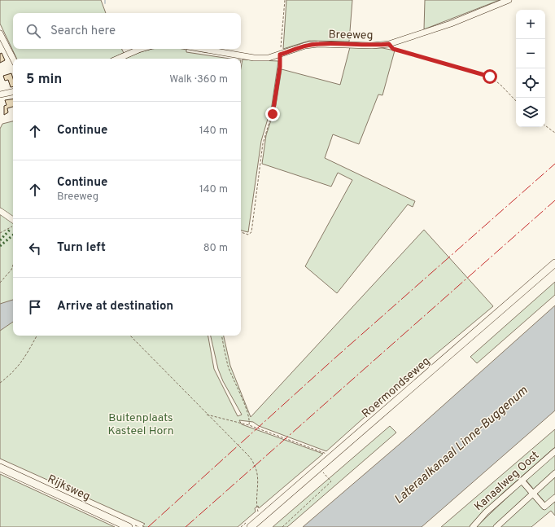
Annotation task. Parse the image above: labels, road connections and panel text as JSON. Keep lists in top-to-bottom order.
{
  "streets": {
    "main road": ["Roermondseweg", "Rijksweg"],
    "street": ["Breeweg", "Kanaalweg Oost"]
  },
  "water": ["Lateraalkanaal Linne-Buggenum"],
  "parks": ["Buitenplaats Kasteel Horn"],
  "page": {
    "map_buttons": ["+", "−"],
    "search": "Search here",
    "heading": ["5 min", "Walk · 360 m"],
    "list": [
      ["Continue", "140 m"],
      ["Continue", "Breeweg", "140 m"],
      ["Turn left", "80 m"],
      "Arrive at destination"
    ]
  }
}
